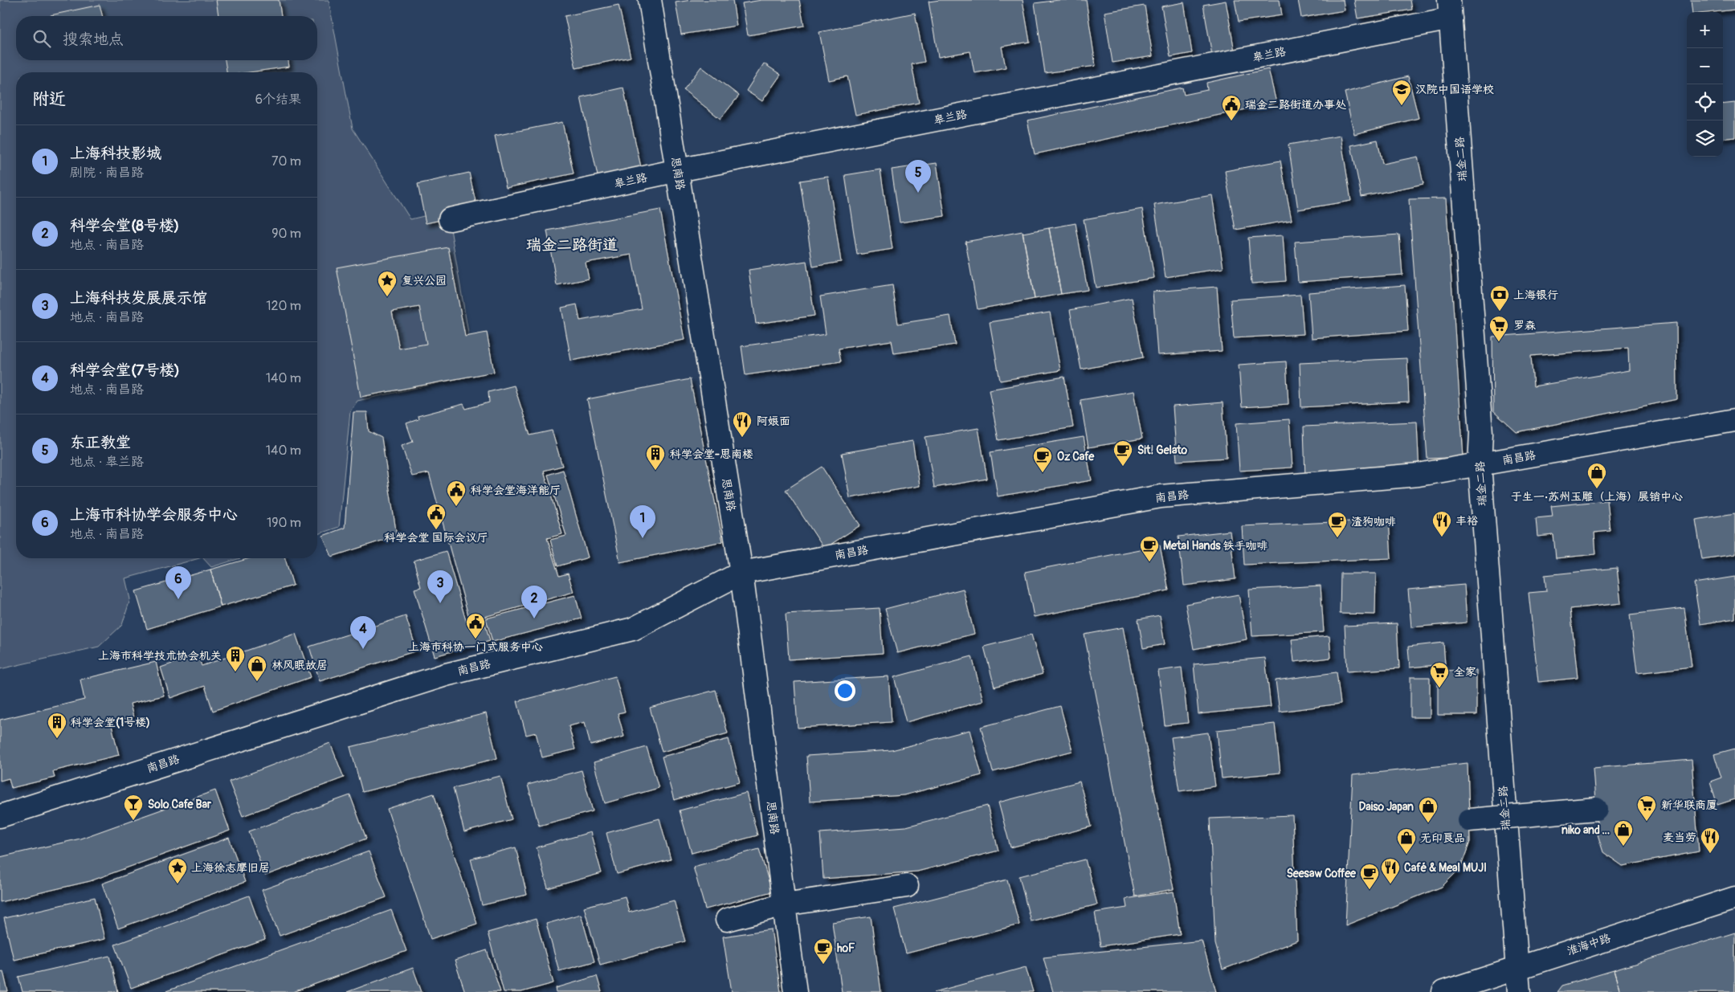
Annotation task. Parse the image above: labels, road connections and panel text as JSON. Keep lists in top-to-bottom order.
{
  "streets": {
    "street": [
      "皋兰路",
      "瑞金二路",
      "思南路",
      "南昌路",
      "淮海中路"
    ]
  },
  "crossings": [
    ["皋兰路", "瑞金二路"],
    ["皋兰路", "思南路"],
    ["瑞金二路", "南昌路"],
    ["瑞金二路", "淮海中路"],
    ["思南路", "南昌路"]
  ],
  "districts": ["瑞金二路街道"],
  "places": {
    "school or university": ["汉院中国语学校"],
    "public building": [
      "瑞金二路街道办事处",
      "科学会堂海洋能厅",
      "科学会堂 国际会议厅",
      "上海市科协一门式服务中心"
    ],
    "place": ["复兴公园", "上海徐志摩旧居"],
    "bank": ["上海银行"],
    "supermarket": ["罗森", "全家", "新华联商厦"],
    "restaurant": [
      "阿娘面",
      "丰裕",
      "麦当劳",
      "Café & Meal MUJI"
    ],
    "cafe": [
      "Sit! Gelato",
      "Oz Cafe",
      "渣狗咖啡",
      "Metal Hands 铁手咖啡",
      "Seesaw Coffee",
      "hoF"
    ],
    "building": ["科学会堂-思南楼", "上海市科学技术协会机关", "科学会堂(1号楼)"],
    "shop": [
      "于生一·苏州玉雕（上海）展销中心",
      "林风眠故居",
      "Daiso Japan",
      "niko and ...",
      "无印良品"
    ],
    "bar": ["Solo Cafe Bar"]
  },
  "page": {
    "map_buttons": ["+", "−"],
    "search": "搜索地点",
    "heading": ["附近", "6个结果"],
    "list": [
      {
        "mark": "1",
        "name": "上海科技影城",
        "note": "剧院 · 南昌路",
        "value": "70 m"
      },
      {
        "mark": "2",
        "name": "科学会堂(8号楼)",
        "note": "地点 · 南昌路",
        "value": "90 m"
      },
      {
        "mark": "3",
        "name": "上海科技发展展示馆",
        "note": "地点 · 南昌路",
        "value": "120 m"
      },
      {
        "mark": "4",
        "name": "科学会堂(7号楼)",
        "note": "地点 · 南昌路",
        "value": "140 m"
      },
      {
        "mark": "5",
        "name": "东正教堂",
        "note": "地点 · 皋兰路",
        "value": "140 m"
      },
      {
        "mark": "6",
        "name": "上海市科协学会服务中心",
        "note": "地点 · 南昌路",
        "value": "190 m"
      }
    ],
    "pins": [
      "5",
      "1",
      "6",
      "3",
      "2",
      "4"
    ]
  }
}
